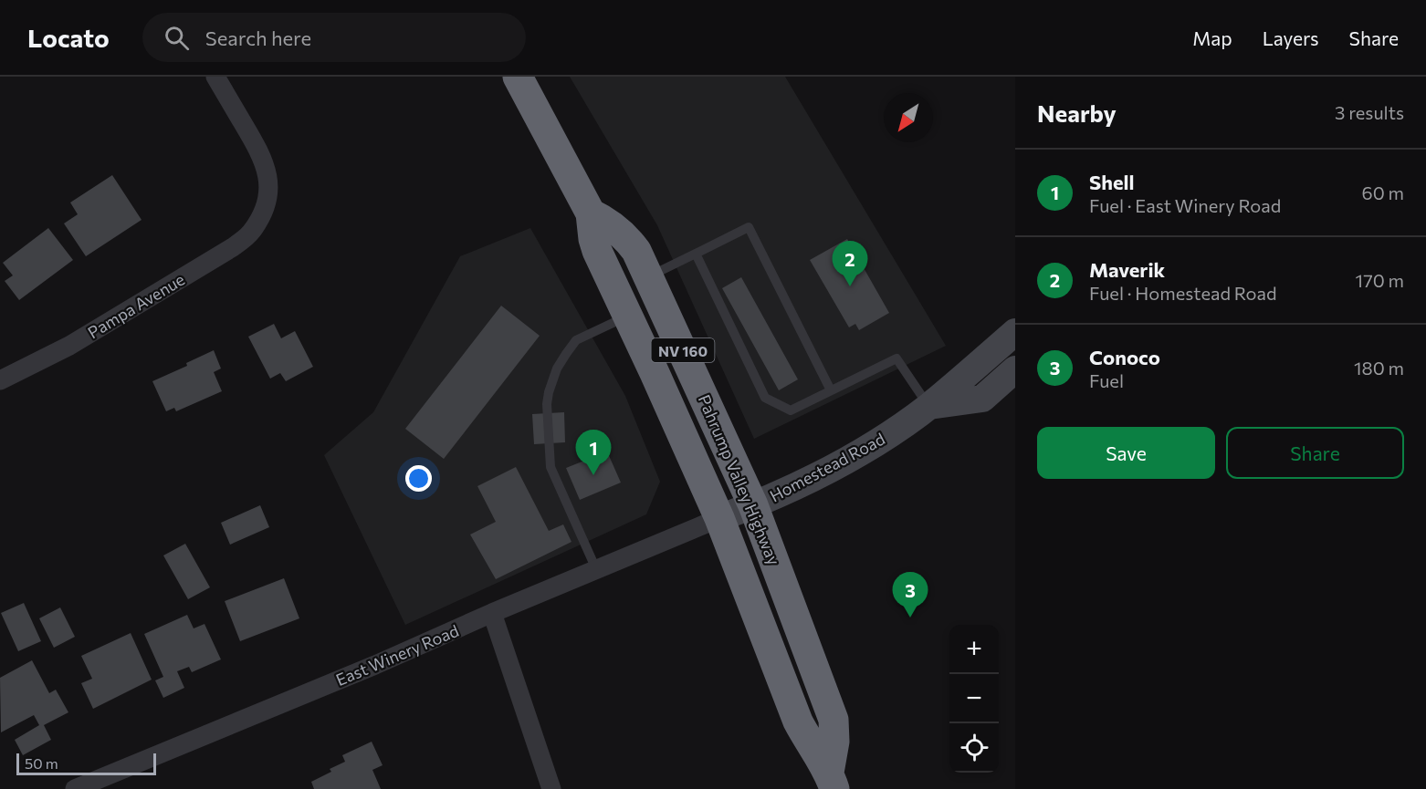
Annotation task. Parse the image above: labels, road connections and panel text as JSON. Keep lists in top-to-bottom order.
{
  "streets": {
    "highway": ["NV 160", "Pahrump Valley Highway"],
    "main road": ["Homestead Road"],
    "street": ["Pampa Avenue", "East Winery Road"]
  },
  "crossings": [
    ["Homestead Road", "Pahrump Valley Highway"],
    ["Homestead Road", "East Winery Road"],
    ["Pahrump Valley Highway", "East Winery Road"]
  ],
  "scale_bar": "50 m",
  "north": "bottom left",
  "page": {
    "header": "Locato",
    "search": "Search here",
    "nav": ["Map", "Layers", "Share"],
    "heading": ["Nearby", "3 results"],
    "list": [
      {
        "mark": "1",
        "name": "Shell",
        "note": "Fuel · East Winery Road",
        "value": "60 m"
      },
      {
        "mark": "2",
        "name": "Maverik",
        "note": "Fuel · Homestead Road",
        "value": "170 m"
      },
      {
        "mark": "3",
        "name": "Conoco",
        "note": "Fuel",
        "value": "180 m"
      }
    ],
    "pins": ["2", "1", "3"],
    "buttons": ["Save", "Share"],
    "map_buttons": ["+", "−"],
    "scale": "50 m"
  }
}
